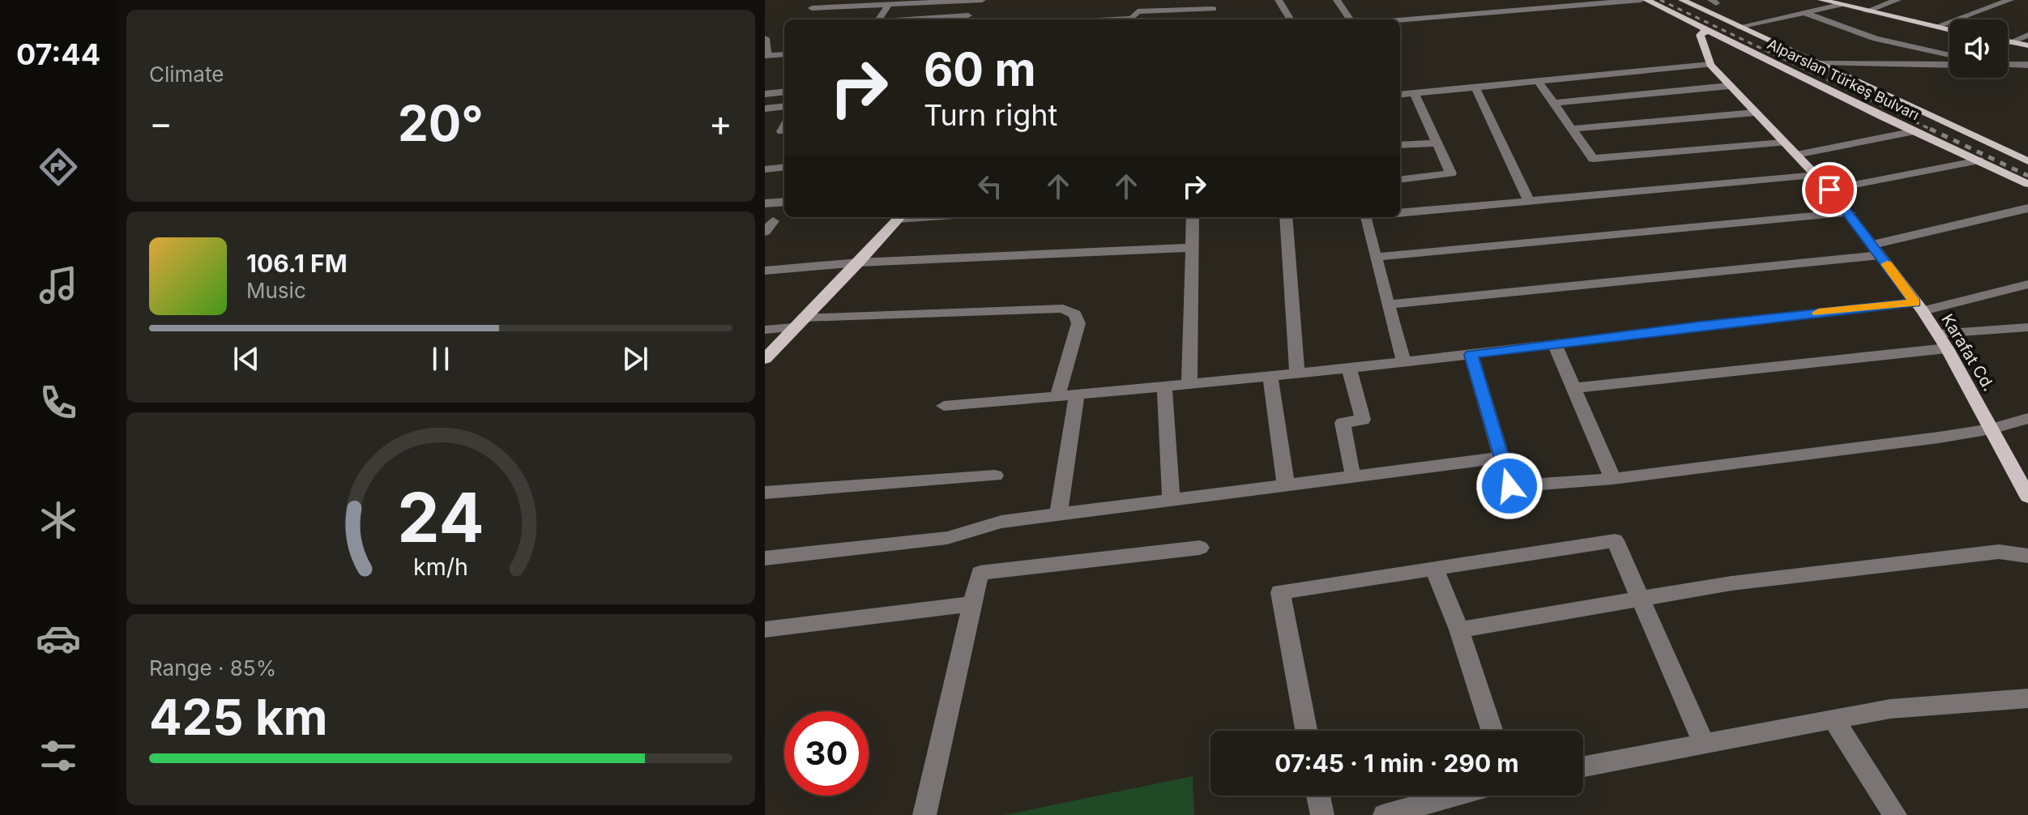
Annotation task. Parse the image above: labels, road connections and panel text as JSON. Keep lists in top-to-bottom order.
{
  "streets": {
    "main road": ["Alparslan Türkeş Bulvarı", "Karafat Cd."]
  },
  "crossings": [
    ["Alparslan Türkeş Bulvarı", "Karafat Cd."]
  ],
  "page": {
    "tabs": "07:44",
    "tile": [
      "Climate",
      ["Range · 85%", "425 km"]
    ],
    "turn": ["60 m", "Turn right"],
    "heat": ["−", "20°", "+"],
    "song": ["106.1 FM", "Music"],
    "limit": "30",
    "trip": "07:45 · 1 min · 290 m",
    "gauge": ["24", "km/h"]
  }
}
